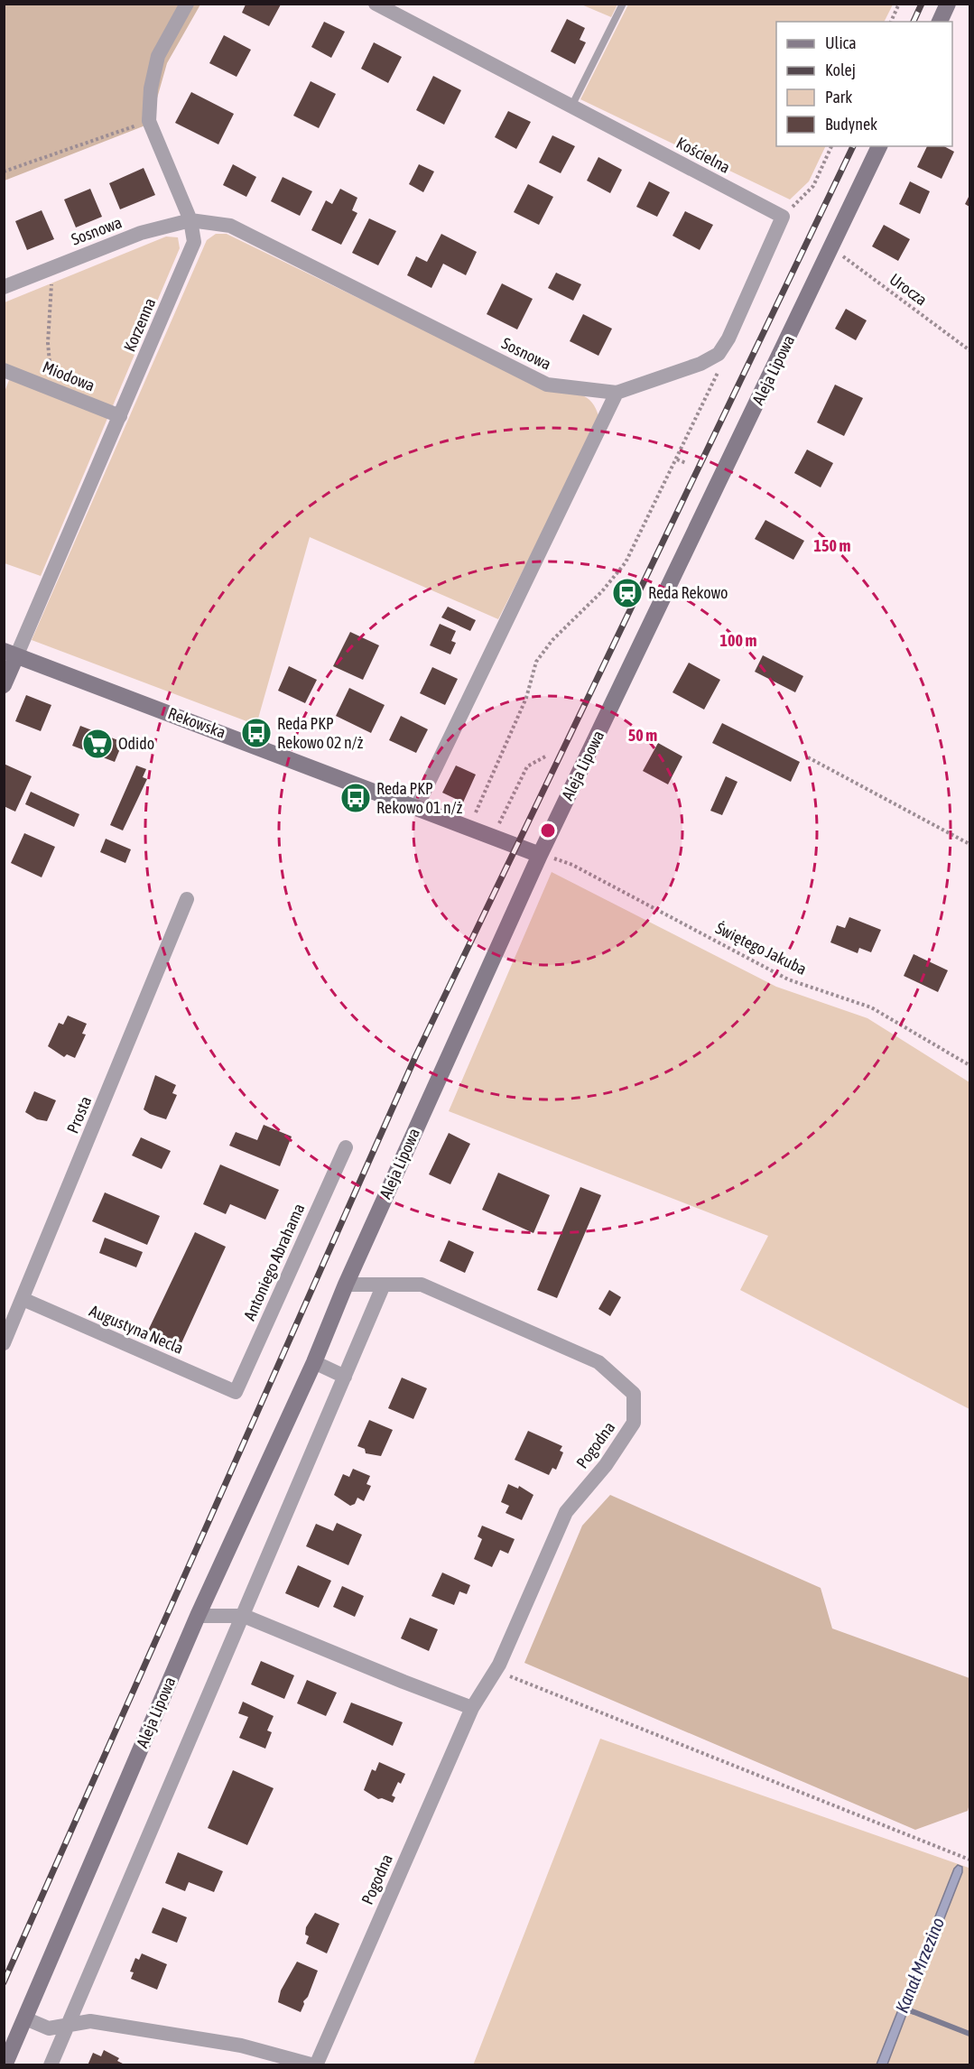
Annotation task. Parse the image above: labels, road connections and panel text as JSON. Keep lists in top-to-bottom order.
{
  "streets": {
    "street": [
      "Kościelna",
      "Sosnowa",
      "Korzenna",
      "Aleja Lipowa",
      "Miodowa",
      "Rekowska",
      "Prosta",
      "Antoniego Abrahama",
      "Augustyna Necla",
      "Pogodna"
    ],
    "path": ["Urocza", "Świętego Jakuba"]
  },
  "crossings": [
    ["Sosnowa", "Korzenna"],
    ["Urocza", "Aleja Lipowa"],
    ["Korzenna", "Miodowa"],
    ["Korzenna", "Rekowska"],
    ["Aleja Lipowa", "Rekowska"],
    ["Aleja Lipowa", "Świętego Jakuba"],
    ["Aleja Lipowa", "Pogodna"],
    ["Rekowska", "Świętego Jakuba"],
    ["Prosta", "Augustyna Necla"],
    ["Antoniego Abrahama", "Augustyna Necla"]
  ],
  "water": ["Kanał Mrzezino"],
  "places": {
    "station": ["Reda Rekowo"],
    "bus stop": ["Reda PKP Rekowo 02 n/ż", "Reda PKP Rekowo 01 n/ż"],
    "supermarket": ["Odido"]
  },
  "legend": [
    "Ulica",
    "Kolej",
    "Park",
    "Budynek"
  ],
  "rings": ["150 m", "100 m", "50 m"]
}
